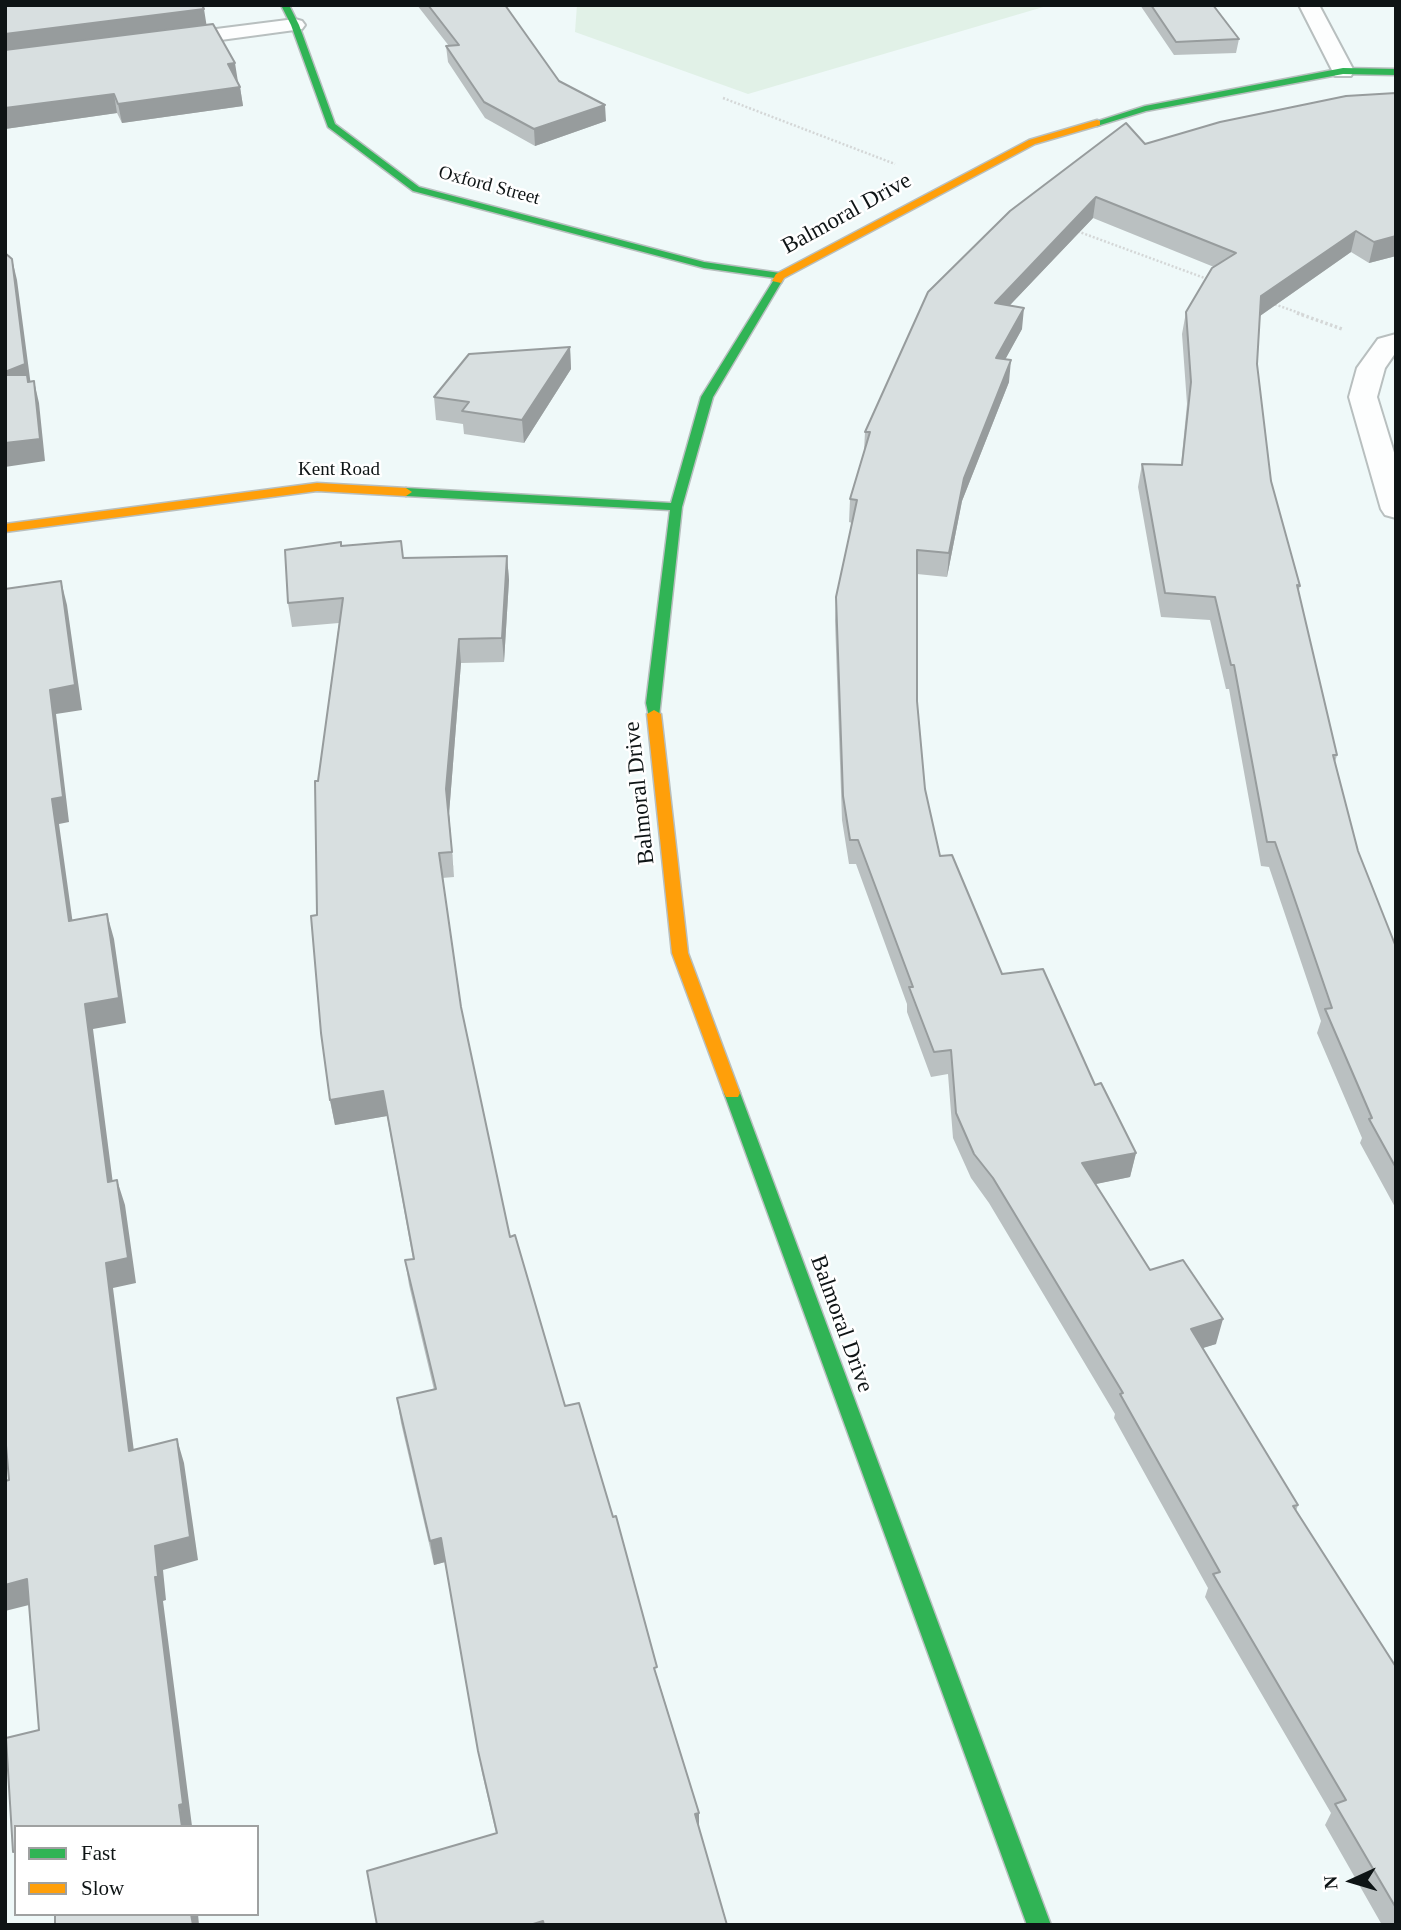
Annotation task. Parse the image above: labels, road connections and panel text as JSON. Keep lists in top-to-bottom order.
{
  "streets": {
    "street": ["Oxford Street", "Balmoral Drive", "Kent Road"]
  },
  "crossings": [
    ["Oxford Street", "Balmoral Drive"],
    ["Balmoral Drive", "Kent Road"]
  ],
  "legend": ["Fast", "Slow"],
  "north": "left"
}
